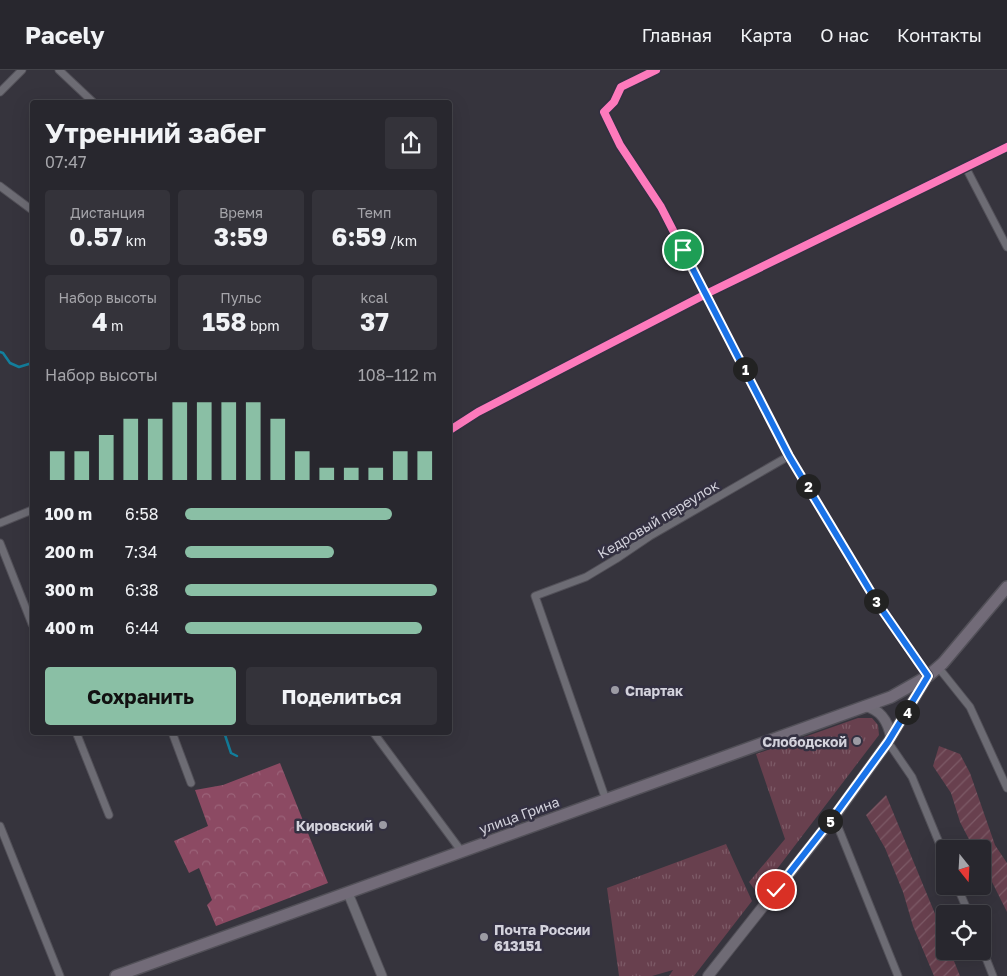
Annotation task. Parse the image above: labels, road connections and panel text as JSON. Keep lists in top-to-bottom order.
{
  "streets": {
    "highway": ["улица Грина"],
    "street": ["Кедровый переулок"]
  },
  "crossings": [
    ["Кедровый переулок", "улица Грина"]
  ],
  "places": [
    "Спартак",
    "Слободской",
    "Кировский",
    "Почта России 613151"
  ],
  "north": "bottom",
  "page": {
    "header": "Pacely",
    "nav": [
      "Главная",
      "Карта",
      "О нас",
      "Контакты"
    ],
    "heading": ["Утренний забег", "07:47"],
    "stats": [
      ["Дистанция", "0.57 km"],
      ["Время", "3:59"],
      ["Темп", "6:59 /km"],
      ["Набор высоты", "4 m"],
      ["Пульс", "158 bpm"],
      ["kcal", "37"]
    ],
    "chart": ["Набор высоты", "108–112 m"],
    "pins": [
      "1",
      "2",
      "3",
      "4",
      "5"
    ],
    "list": [
      {
        "name": "100 m",
        "note": "6:58"
      },
      {
        "name": "200 m",
        "note": "7:34"
      },
      {
        "name": "300 m",
        "note": "6:38"
      },
      {
        "name": "400 m",
        "note": "6:44"
      }
    ],
    "buttons": ["Сохранить", "Поделиться"]
  }
}
